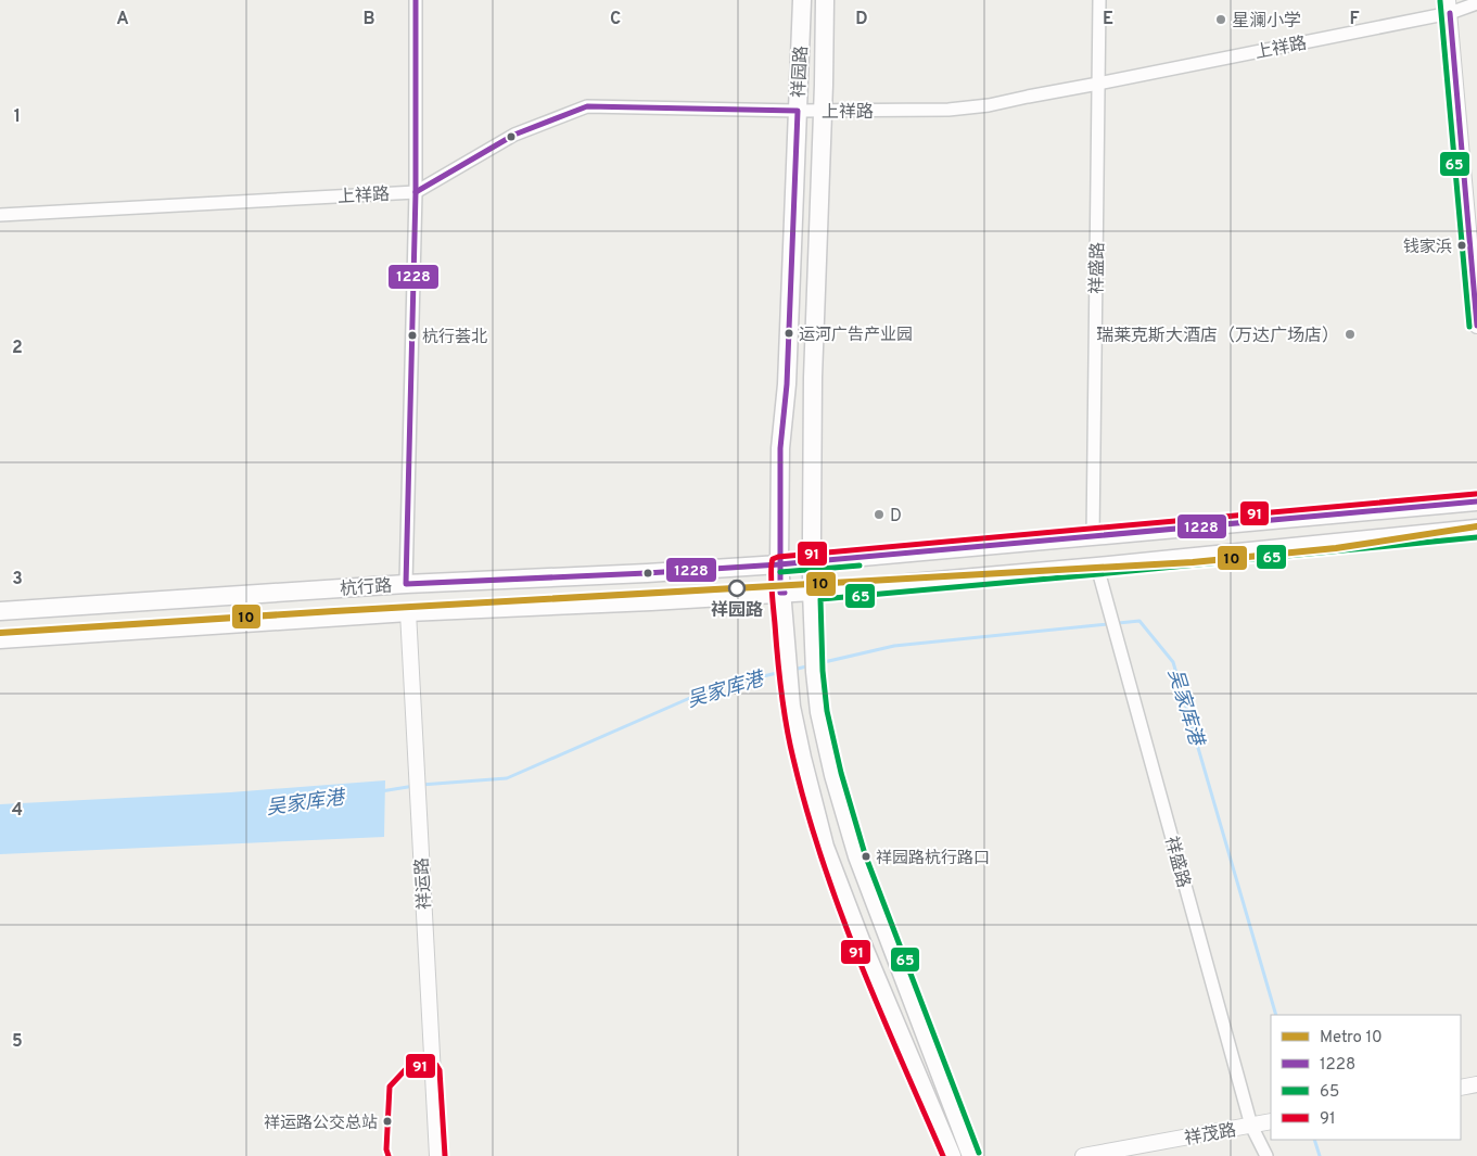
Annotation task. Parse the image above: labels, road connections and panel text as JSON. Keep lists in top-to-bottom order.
{
  "streets": {
    "main road": ["祥园路", "杭行路"],
    "street": [
      "上祥路",
      "祥盛路",
      "祥运路",
      "祥茂路"
    ]
  },
  "crossings": [
    ["上祥路", "祥园路"],
    ["上祥路", "祥盛路"],
    ["祥园路", "杭行路"],
    ["祥盛路", "杭行路"],
    ["祥盛路", "祥茂路"],
    ["杭行路", "祥运路"]
  ],
  "water": ["吴家库港"],
  "places": [
    "星澜小学",
    "钱家浜",
    "运河广告产业园",
    "瑞莱克斯大酒店（万达广场店）",
    "杭行荟北",
    "D",
    "祥园路",
    "祥园路杭行路口",
    "祥运路公交总站"
  ],
  "lines": [
    "transit line 1228",
    "transit line 65",
    "transit line 91",
    "metro line 10"
  ],
  "legend": [
    "Metro 10",
    "1228",
    "65",
    "91"
  ],
  "grid": {
    "columns": [
      "A",
      "B",
      "C",
      "D",
      "E",
      "F"
    ],
    "rows": [
      "1",
      "2",
      "3",
      "4",
      "5"
    ]
  }
}
